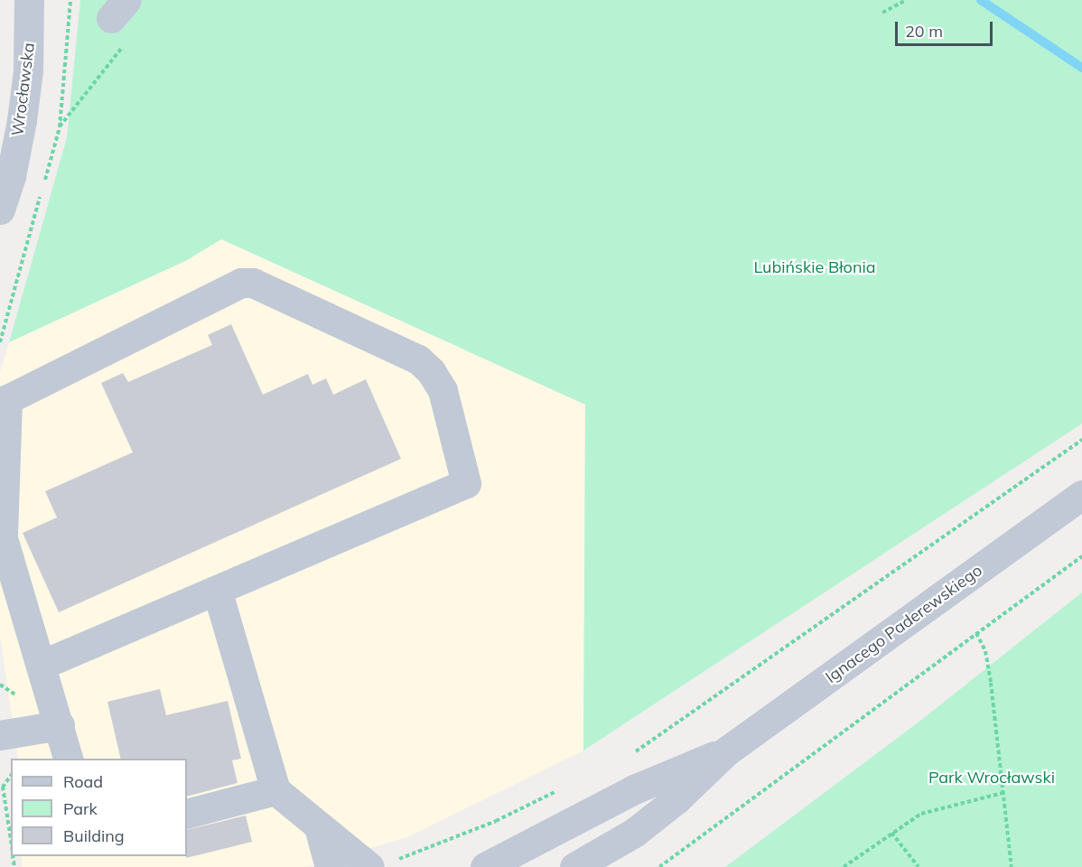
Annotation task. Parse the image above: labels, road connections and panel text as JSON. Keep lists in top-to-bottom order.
{
  "streets": {
    "street": ["Wrocławska", "Ignacego Paderewskiego"]
  },
  "parks": ["Lubińskie Błonia", "Park Wrocławski"],
  "legend": ["Road", "Park", "Building"],
  "scale_bar": "20 m"
}
